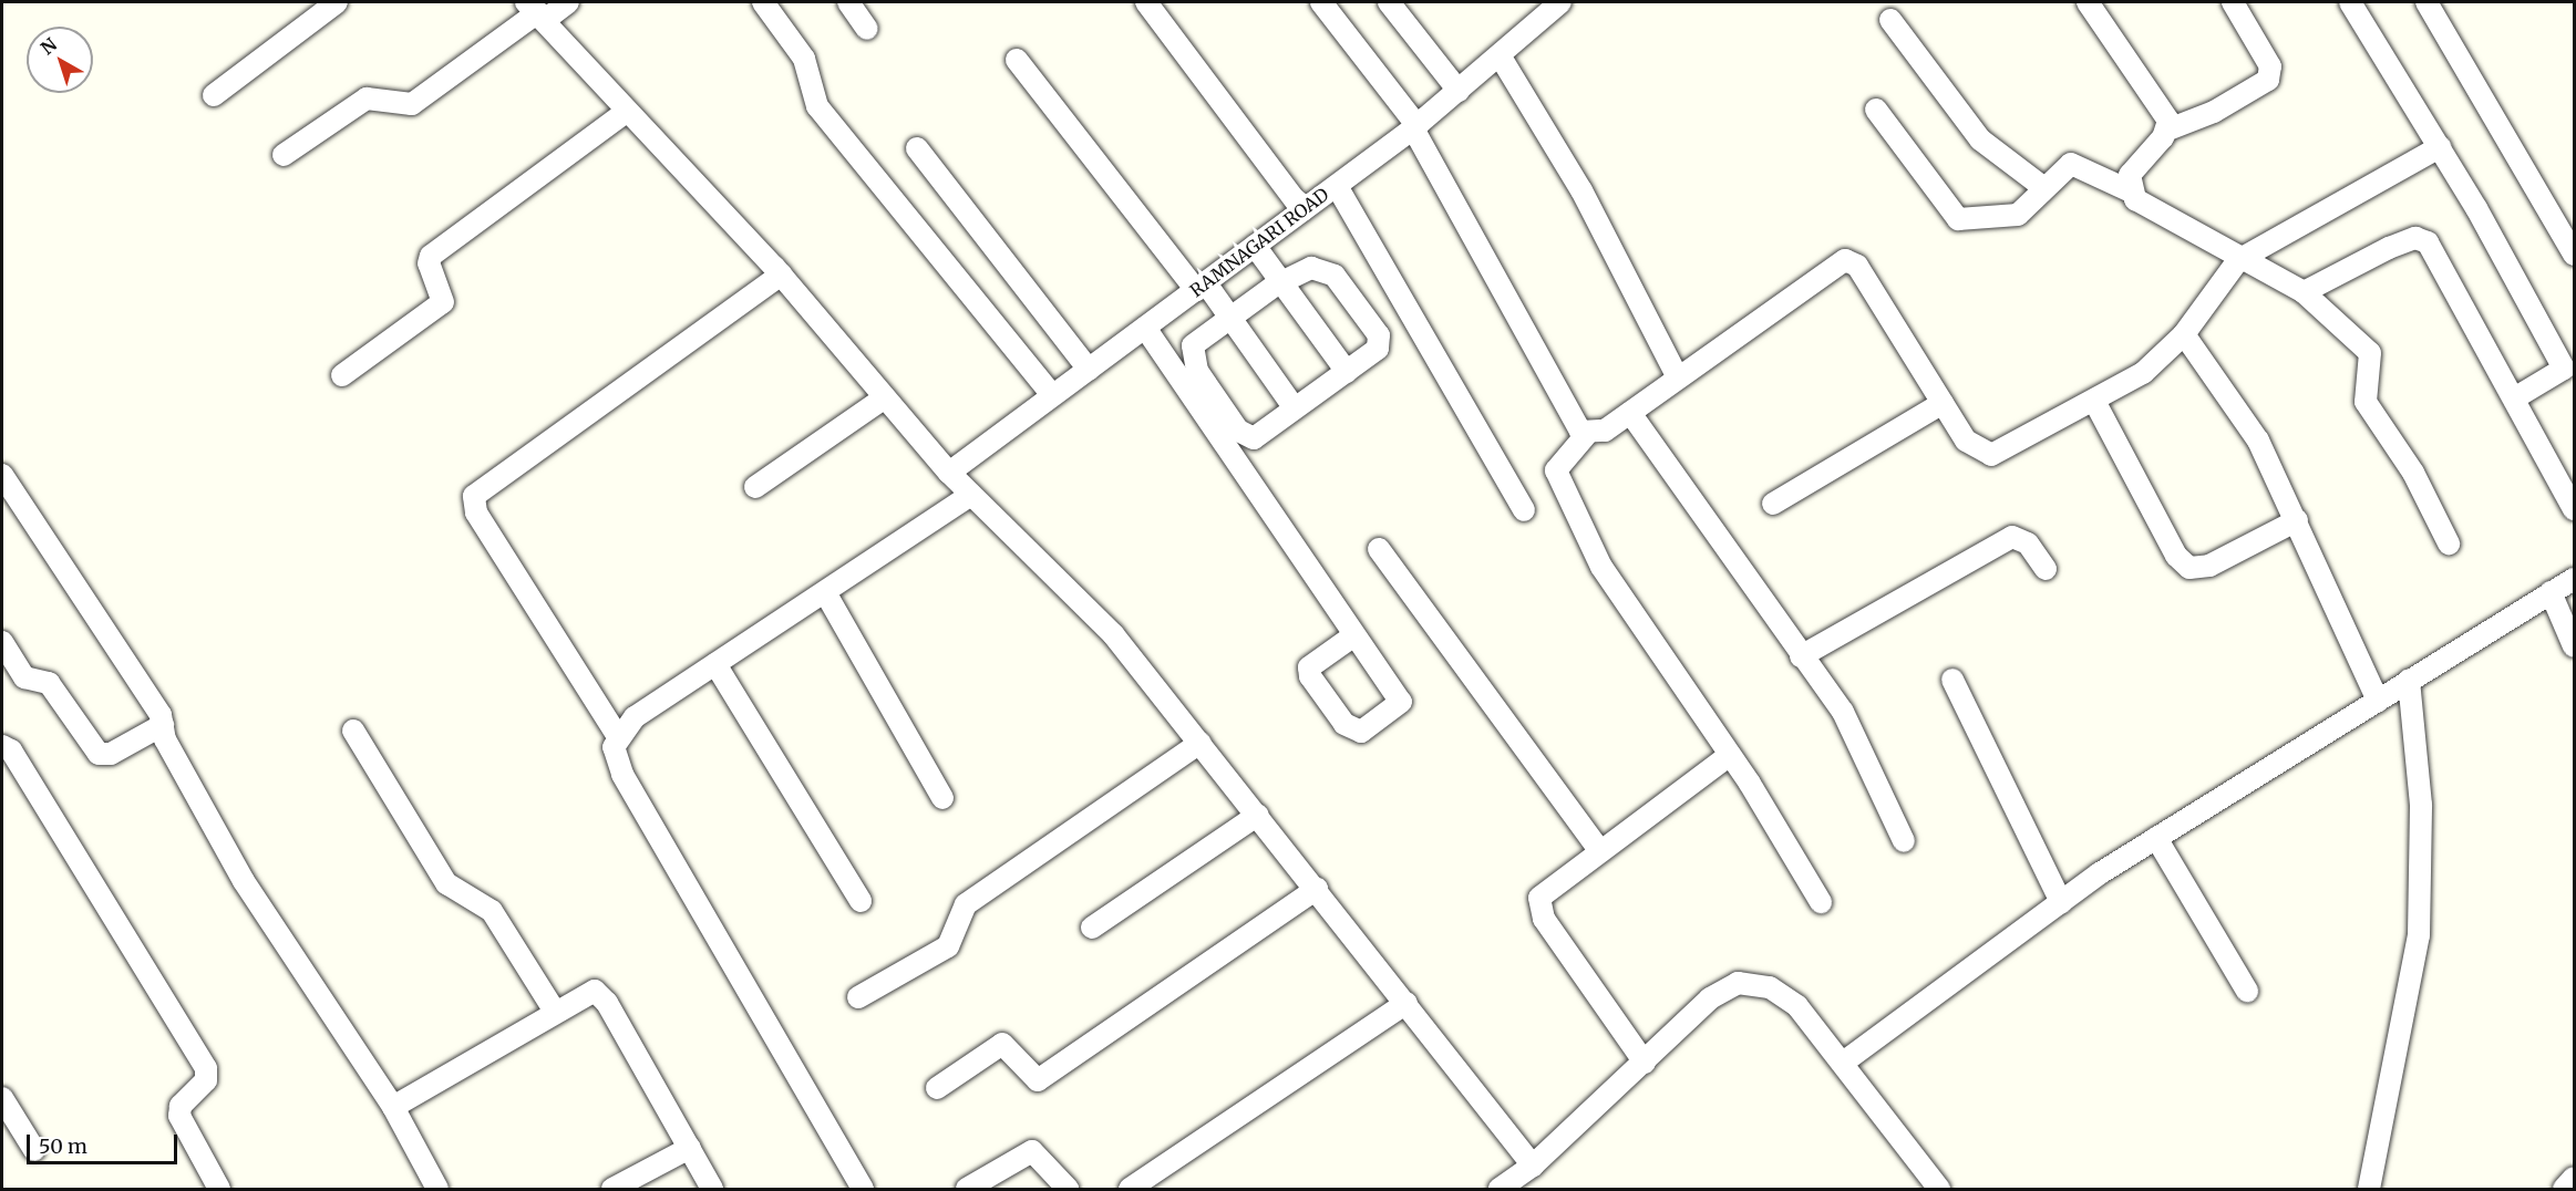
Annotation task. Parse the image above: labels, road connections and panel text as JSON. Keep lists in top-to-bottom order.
{
  "streets": {
    "street": ["RAMNAGARI ROAD"]
  },
  "scale_bar": "50 m",
  "north": "top left"
}
